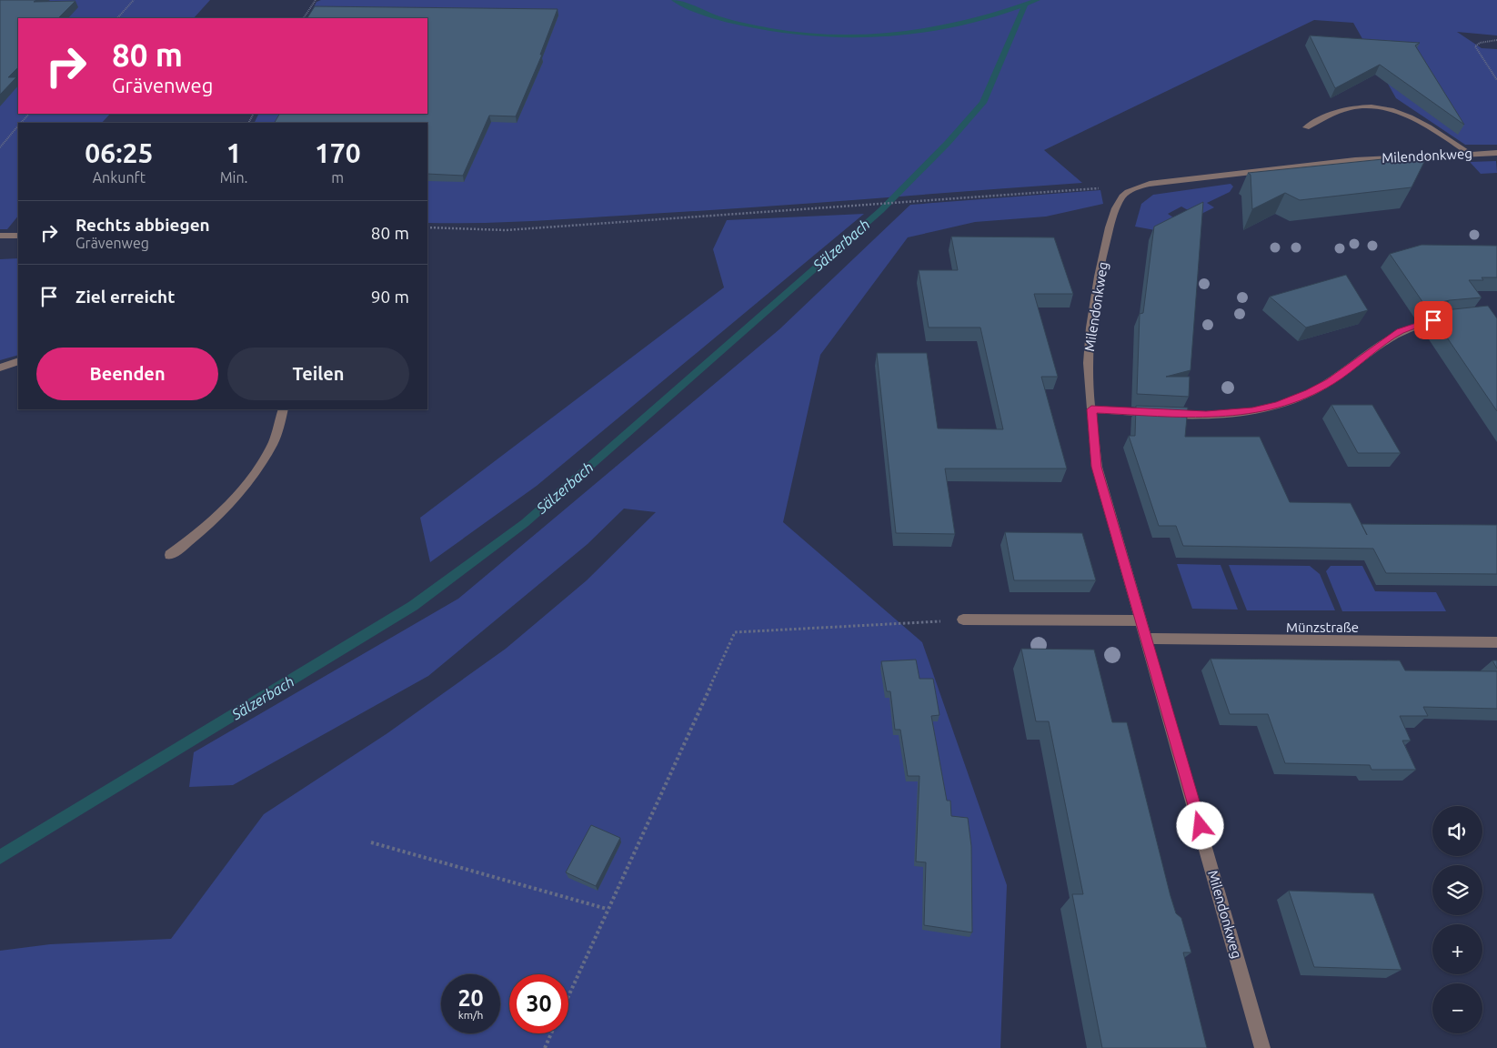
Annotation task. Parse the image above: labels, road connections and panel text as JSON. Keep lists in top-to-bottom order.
{
  "streets": {
    "street": ["Milendonkweg", "Münzstraße"]
  },
  "crossings": [
    ["Milendonkweg", "Münzstraße"]
  ],
  "water": ["Sälzerbach"],
  "page": {
    "turn": ["80 m", "Grävenweg"],
    "eta": [
      "06:25",
      "Ankunft",
      "1",
      "Min.",
      "170",
      "m"
    ],
    "list": [
      {
        "name": "Rechts abbiegen",
        "note": "Grävenweg",
        "value": "80 m"
      },
      {
        "name": "Ziel erreicht",
        "value": "90 m"
      }
    ],
    "buttons": ["Beenden", "Teilen"],
    "map_buttons": ["+", "−"],
    "speed": "20 km/h",
    "limit": "30"
  }
}
